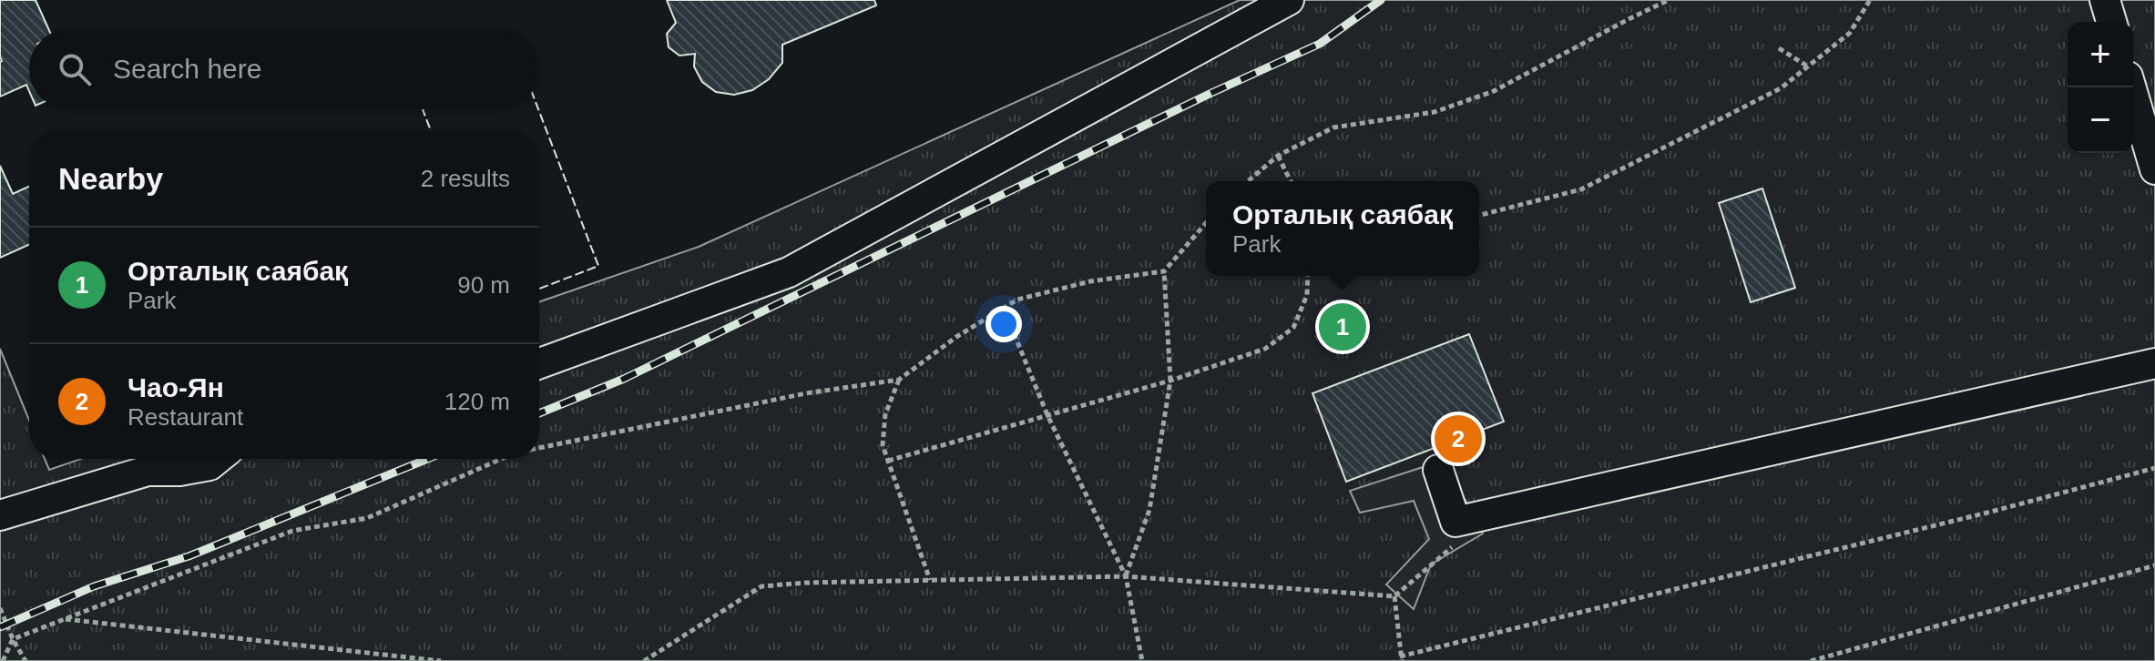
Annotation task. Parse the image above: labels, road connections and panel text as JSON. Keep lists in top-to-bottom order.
{
  "page": {
    "map_buttons": ["+", "−"],
    "search": "Search here",
    "heading": ["Nearby", "2 results"],
    "popup": ["Орталық саябақ", "Park"],
    "list": [
      {
        "mark": "1",
        "name": "Орталық саябақ",
        "note": "Park",
        "value": "90 m"
      },
      {
        "mark": "2",
        "name": "Чао-Ян",
        "note": "Restaurant",
        "value": "120 m"
      }
    ],
    "pins": ["1", "2"]
  }
}
